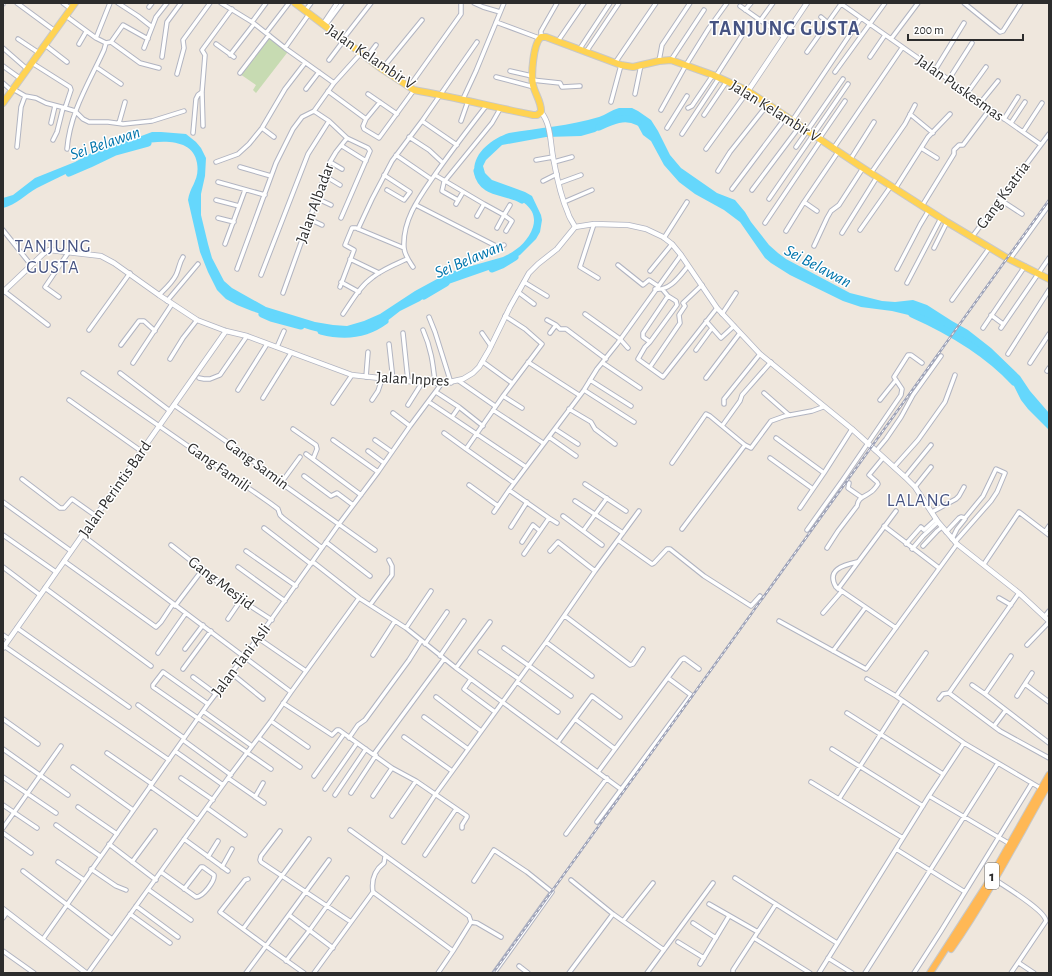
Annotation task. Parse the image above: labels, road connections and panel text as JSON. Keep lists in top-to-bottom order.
{
  "streets": {
    "highway": ["1"],
    "main road": ["Jalan Kelambir V"],
    "street": [
      "Jalan Puskesmas",
      "Gang Ksatria",
      "Jalan Albadar",
      "Jalan Inpres",
      "Gang Samin",
      "Gang Famili",
      "Jalan Perintis Bard",
      "Gang Mesjid",
      "Jalan Tani Asli"
    ]
  },
  "crossings": [
    ["Jalan Kelambir V", "Gang Ksatria"],
    ["Jalan Puskesmas", "Gang Ksatria"],
    ["Jalan Inpres", "Jalan Perintis Bard"],
    ["Jalan Inpres", "Jalan Tani Asli"],
    ["Gang Samin", "Jalan Perintis Bard"],
    ["Gang Samin", "Jalan Tani Asli"],
    ["Gang Famili", "Jalan Perintis Bard"],
    ["Gang Famili", "Jalan Tani Asli"],
    ["Gang Mesjid", "Jalan Tani Asli"]
  ],
  "districts": ["TANJUNG GUSTA", "TANJUNG GUSTA", "LALANG"],
  "water": ["Sei Belawan"],
  "scale_bar": "200 m"
}
